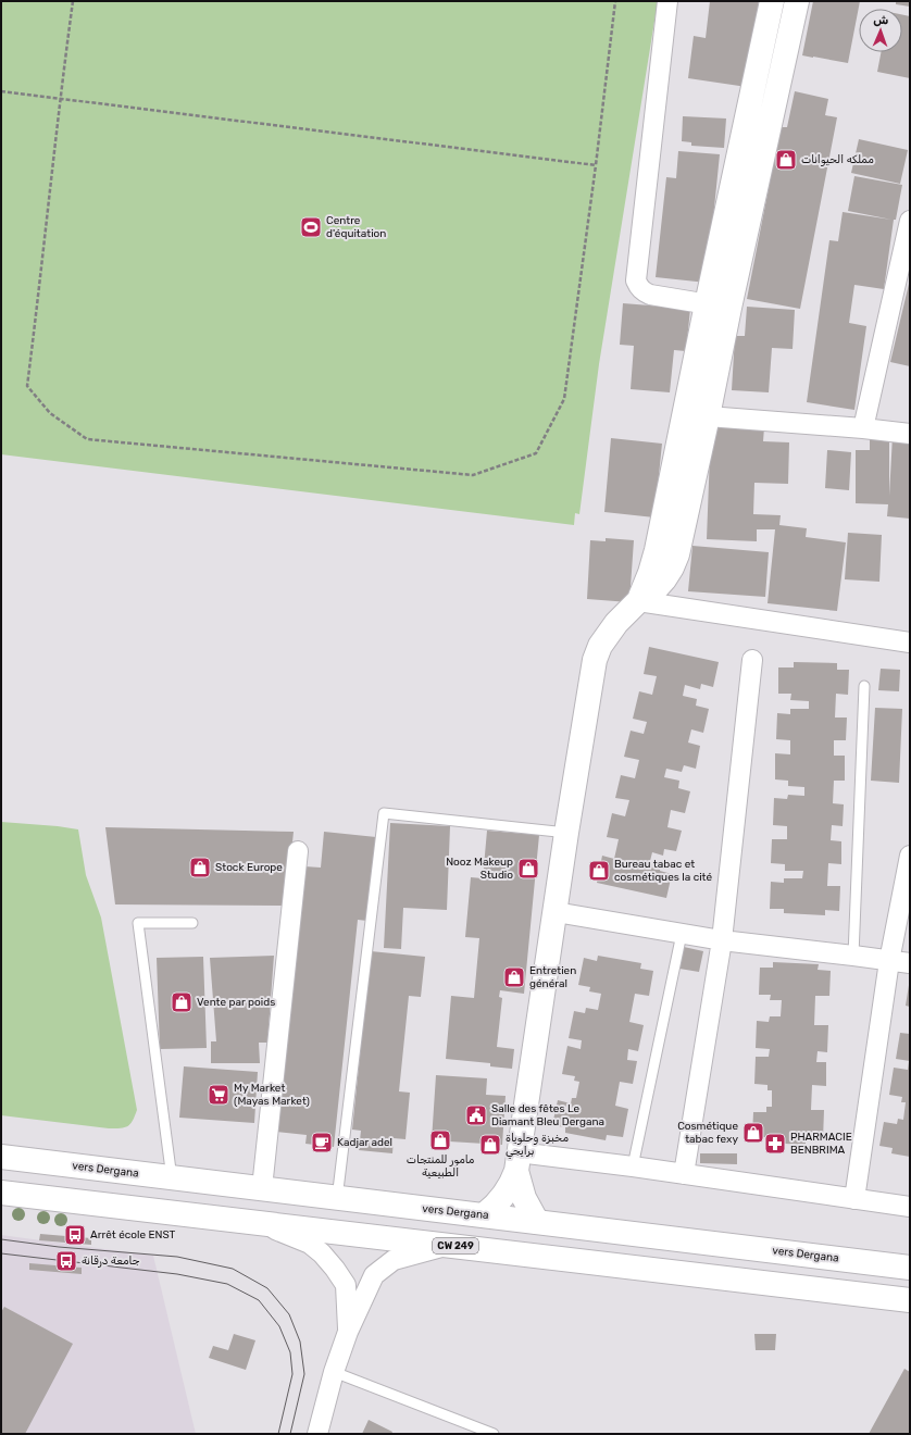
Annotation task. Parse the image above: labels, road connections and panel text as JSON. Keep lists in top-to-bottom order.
{
  "streets": {
    "street": ["vers Dergana", "CW 249"]
  },
  "places": {
    "shop": [
      "مملكه الحيوانات",
      "Stock Europe",
      "Nooz Makeup Studio",
      "Bureau tabac et cosmétiques la cité",
      "Entretien général",
      "Vente par poids",
      "Cosmétique tabac fexy",
      "مامور للمنتجات الطبيعية",
      "مخبزة وحلوياة برايجي"
    ],
    "sports": ["Centre d'équitation"],
    "supermarket": ["My Market (Mayas Market)"],
    "public building": ["Salle des fêtes Le Diamant Bleu Dergana"],
    "cafe": ["Kadjar adel"],
    "pharmacy": ["PHARMACIE BENBRIMA"],
    "bus stop": ["Arrêt école ENST", "جامعة درقانة"]
  },
  "north": "top"
}
